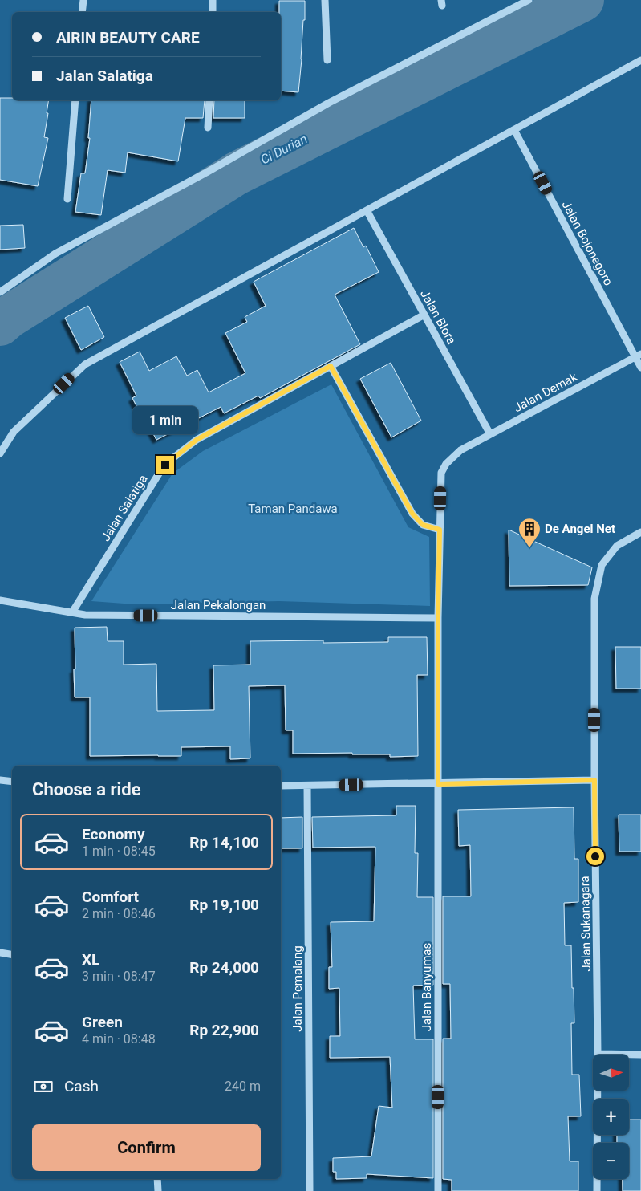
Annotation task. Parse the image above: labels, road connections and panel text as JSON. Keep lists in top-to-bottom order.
{
  "streets": {
    "street": [
      "Jalan Bojonegoro",
      "Jalan Blora",
      "Jalan Demak",
      "Jalan Salatiga",
      "Jalan Pekalongan",
      "Jalan Sukanagara",
      "Jalan Banyumas",
      "Jalan Pemalang"
    ]
  },
  "crossings": [
    ["Jalan Bojonegoro", "Jalan Demak"],
    ["Jalan Blora", "Jalan Demak"],
    ["Jalan Blora", "Jalan Salatiga"],
    ["Jalan Demak", "Jalan Pekalongan"],
    ["Jalan Salatiga", "Jalan Pekalongan"]
  ],
  "water": ["Ci Durian"],
  "parks": ["Taman Pandawa"],
  "places": {
    "building": ["De Angel Net"]
  },
  "north": "right",
  "page": {
    "banner": ["AIRIN BEAUTY CARE", "Jalan Salatiga"],
    "bubble": "1 min",
    "heading": "Choose a ride",
    "list": [
      {
        "name": "Economy",
        "note": "1 min · 08:45",
        "value": "Rp 14,100"
      },
      {
        "name": "Comfort",
        "note": "2 min · 08:46",
        "value": "Rp 19,100"
      },
      {
        "name": "XL",
        "note": "3 min · 08:47",
        "value": "Rp 24,000"
      },
      {
        "name": "Green",
        "note": "4 min · 08:48",
        "value": "Rp 22,900"
      }
    ],
    "map_buttons": ["+", "−"],
    "pay": ["Cash", "240 m"],
    "buttons": "Confirm"
  }
}
